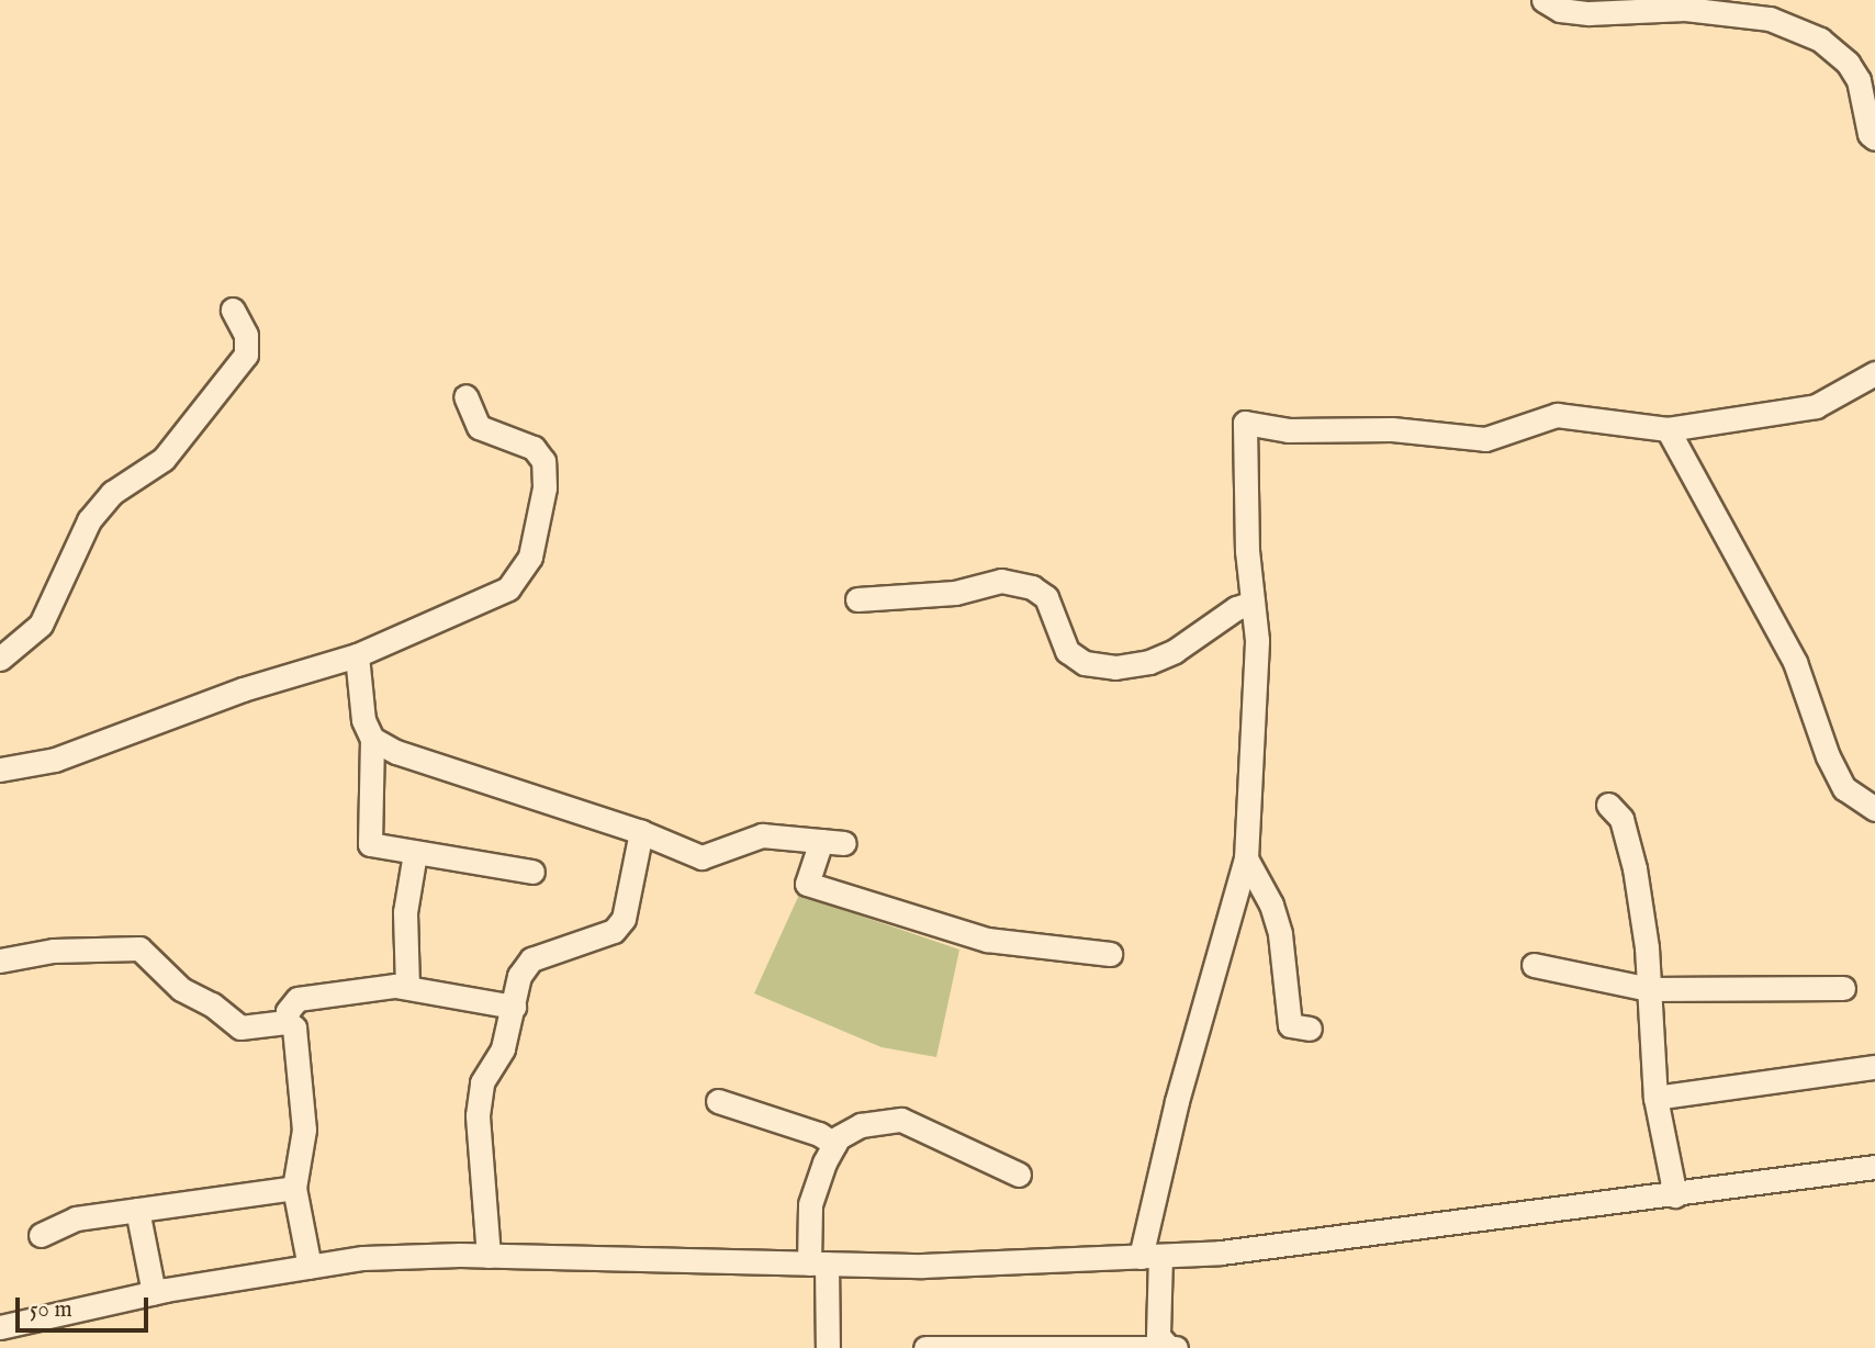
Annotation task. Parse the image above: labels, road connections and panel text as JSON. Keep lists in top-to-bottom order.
{
  "scale_bar": "50 m"
}
